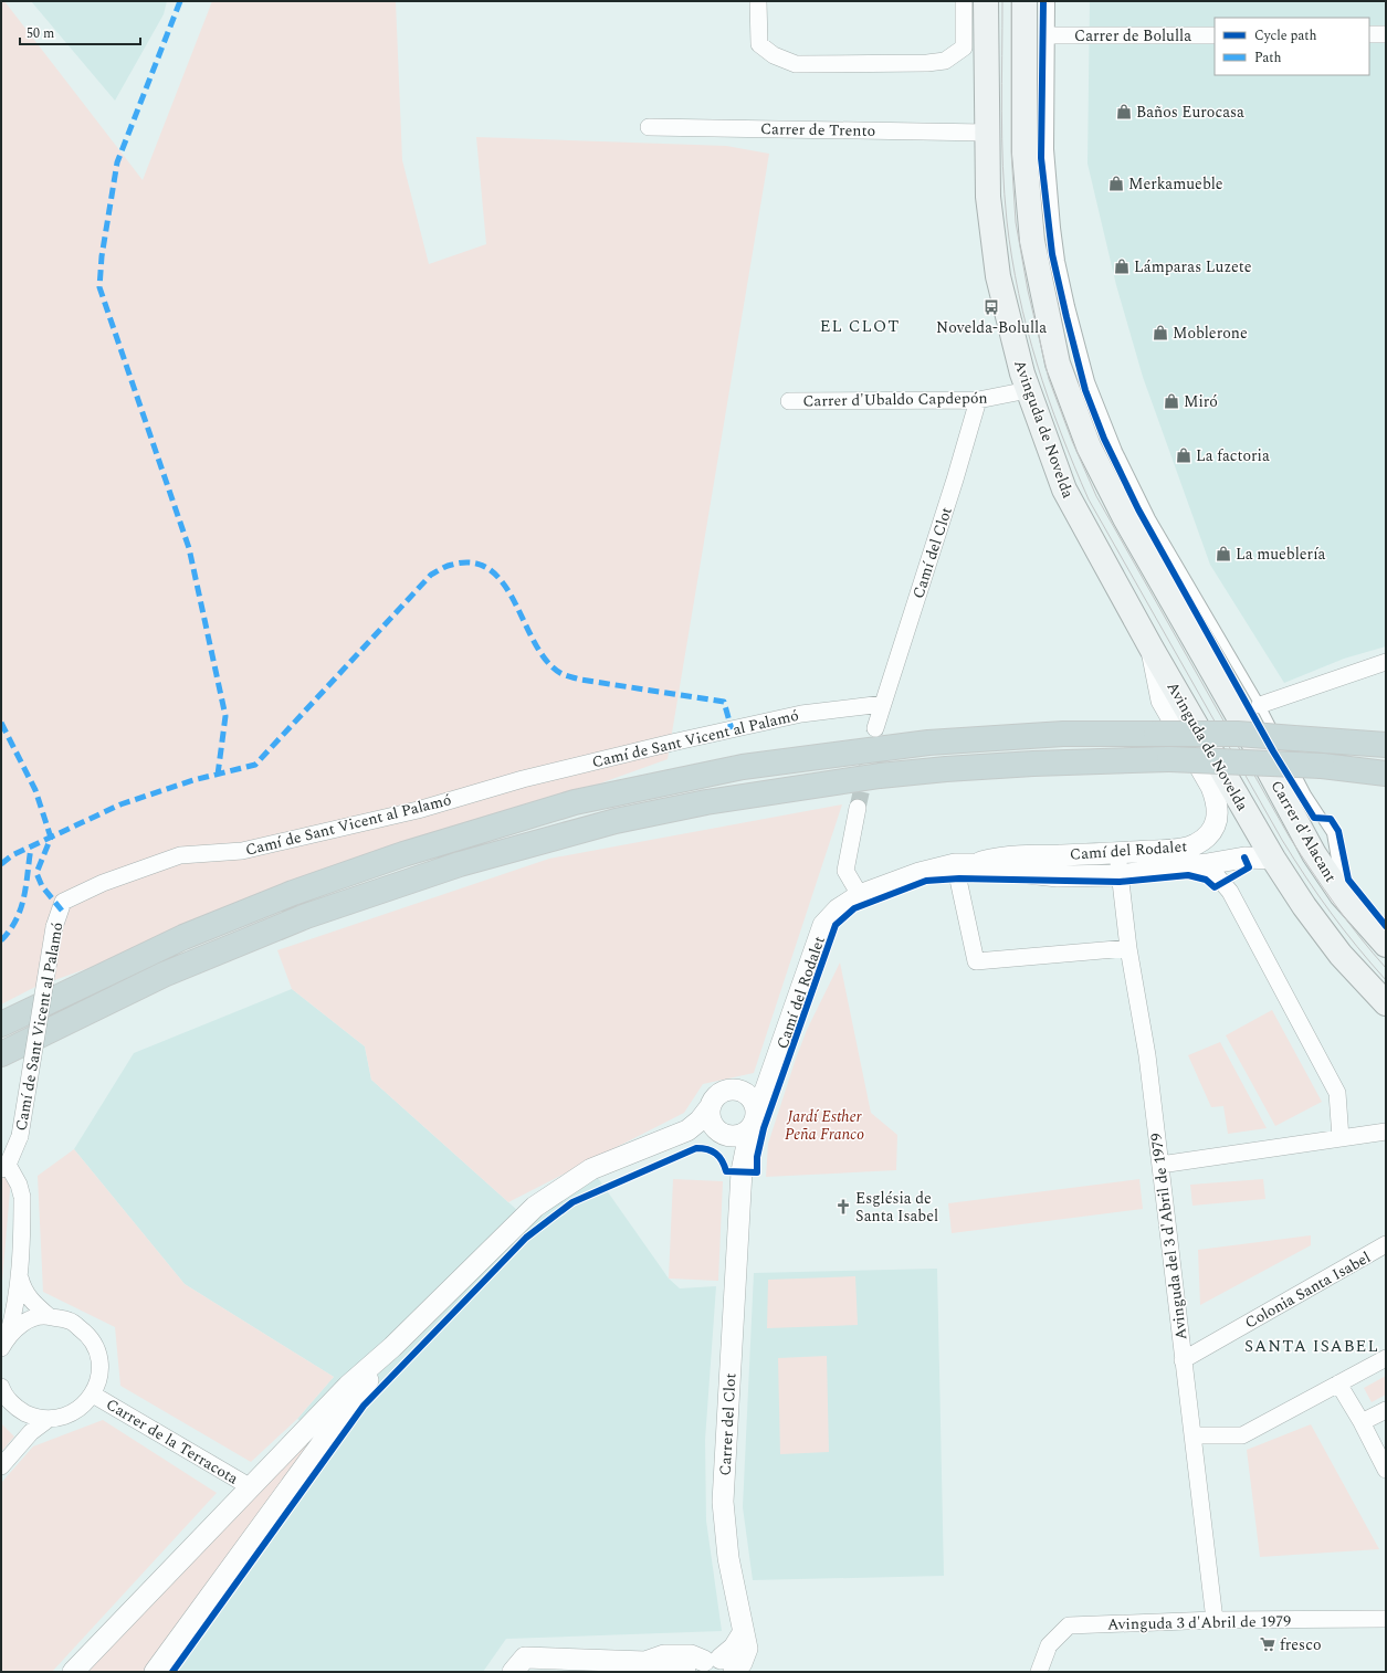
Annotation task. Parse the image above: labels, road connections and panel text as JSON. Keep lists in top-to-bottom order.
{
  "streets": {
    "main road": ["Avinguda de Novelda", "Carrer d'Alacant"],
    "street": [
      "Carrer de Bolulla",
      "Carrer de Trento",
      "Carrer d'Ubaldo Capdepón",
      "Camí del Clot",
      "Camí de Sant Vicent al Palamó",
      "Camí del Rodalet",
      "Avinguda del 3 d'Abril de 1979",
      "Colonia Santa Isabel",
      "Carrer del Clot",
      "Carrer de la Terracota",
      "Avinguda 3 d'Abril de 1979"
    ]
  },
  "crossings": [
    ["Carrer de Trento", "Avinguda de Novelda"],
    ["Carrer d'Ubaldo Capdepón", "Avinguda de Novelda"],
    ["Carrer d'Ubaldo Capdepón", "Camí del Clot"],
    ["Avinguda de Novelda", "Camí del Rodalet"],
    ["Camí del Clot", "Camí de Sant Vicent al Palamó"],
    ["Camí del Rodalet", "Avinguda del 3 d'Abril de 1979"],
    ["Camí del Rodalet", "Carrer del Clot"],
    ["Avinguda del 3 d'Abril de 1979", "Colonia Santa Isabel"],
    ["Avinguda del 3 d'Abril de 1979", "Avinguda 3 d'Abril de 1979"]
  ],
  "districts": ["EL CLOT", "SANTA ISABEL"],
  "parks": ["Jardí Esther Peña Franco"],
  "places": {
    "shop": [
      "Baños Eurocasa",
      "Merkamueble",
      "Lámparas Luzete",
      "Moblerone",
      "Miró",
      "La factoria",
      "La mueblería"
    ],
    "bus stop": ["Novelda-Bolulla"],
    "church": ["Església de Santa Isabel"],
    "supermarket": ["fresco"]
  },
  "legend": ["Cycle path", "Path"],
  "scale_bar": "50 m"
}
